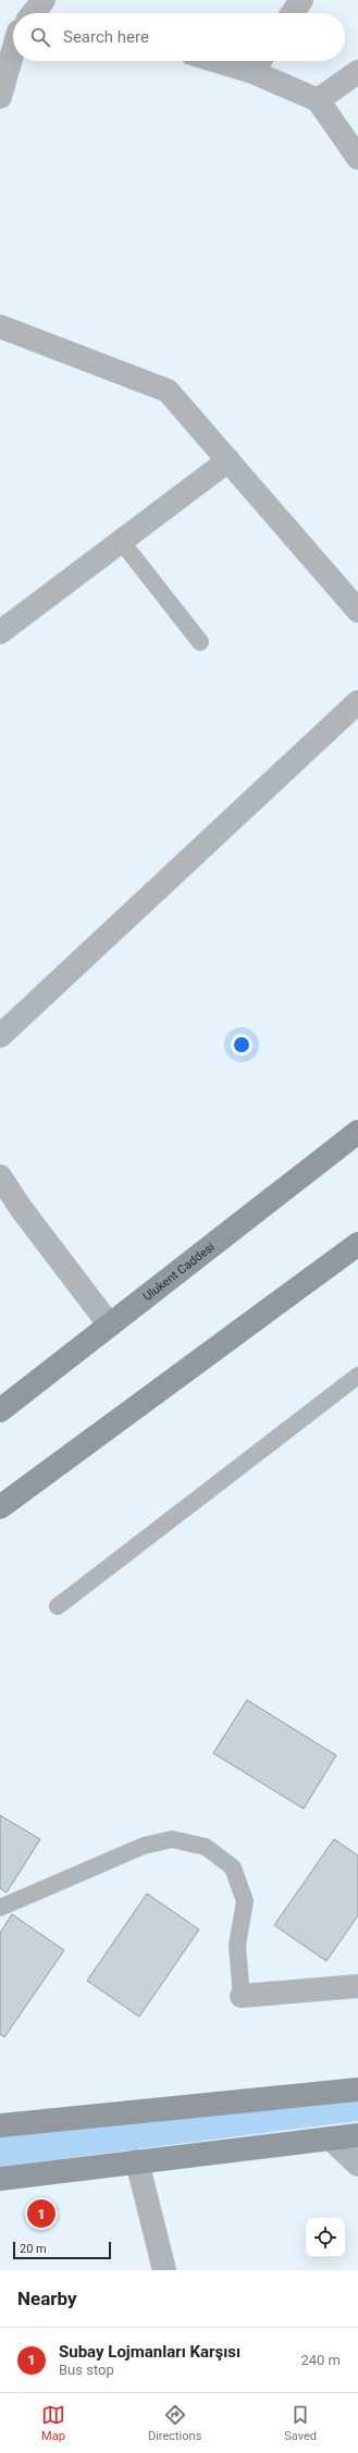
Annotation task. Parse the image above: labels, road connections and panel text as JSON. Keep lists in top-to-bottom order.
{
  "streets": {
    "street": ["Ulukent Caddesi"]
  },
  "scale_bar": "20 m",
  "page": {
    "search": "Search here",
    "pins": "1",
    "scale": "20 m",
    "heading": "Nearby",
    "list": [
      {
        "mark": "1",
        "name": "Subay Lojmanları Karşısı",
        "note": "Bus stop",
        "value": "240 m"
      }
    ],
    "nav": ["Map", "Directions", "Saved"]
  }
}
